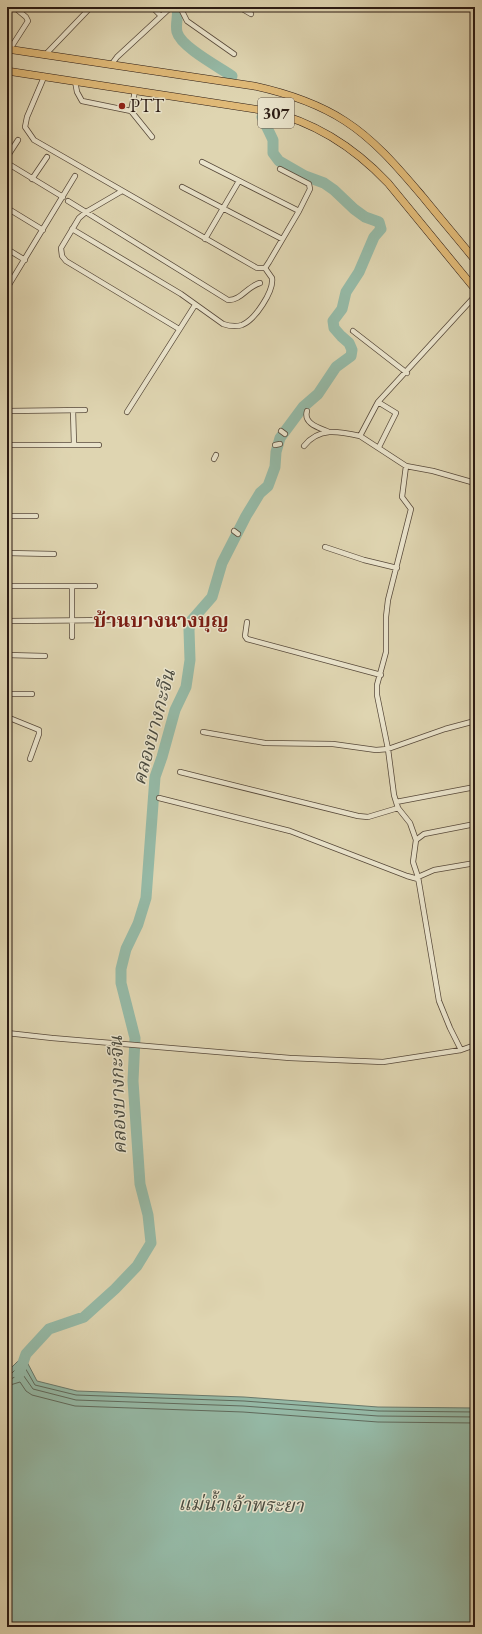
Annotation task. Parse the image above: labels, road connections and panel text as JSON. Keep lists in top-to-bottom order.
{
  "streets": {
    "main road": ["307"]
  },
  "districts": ["บ้านบางนางบุญ"],
  "water": ["คลองบางกะจีน", "แม่น้ำเจ้าพระยา"],
  "places": ["PTT"]
}
